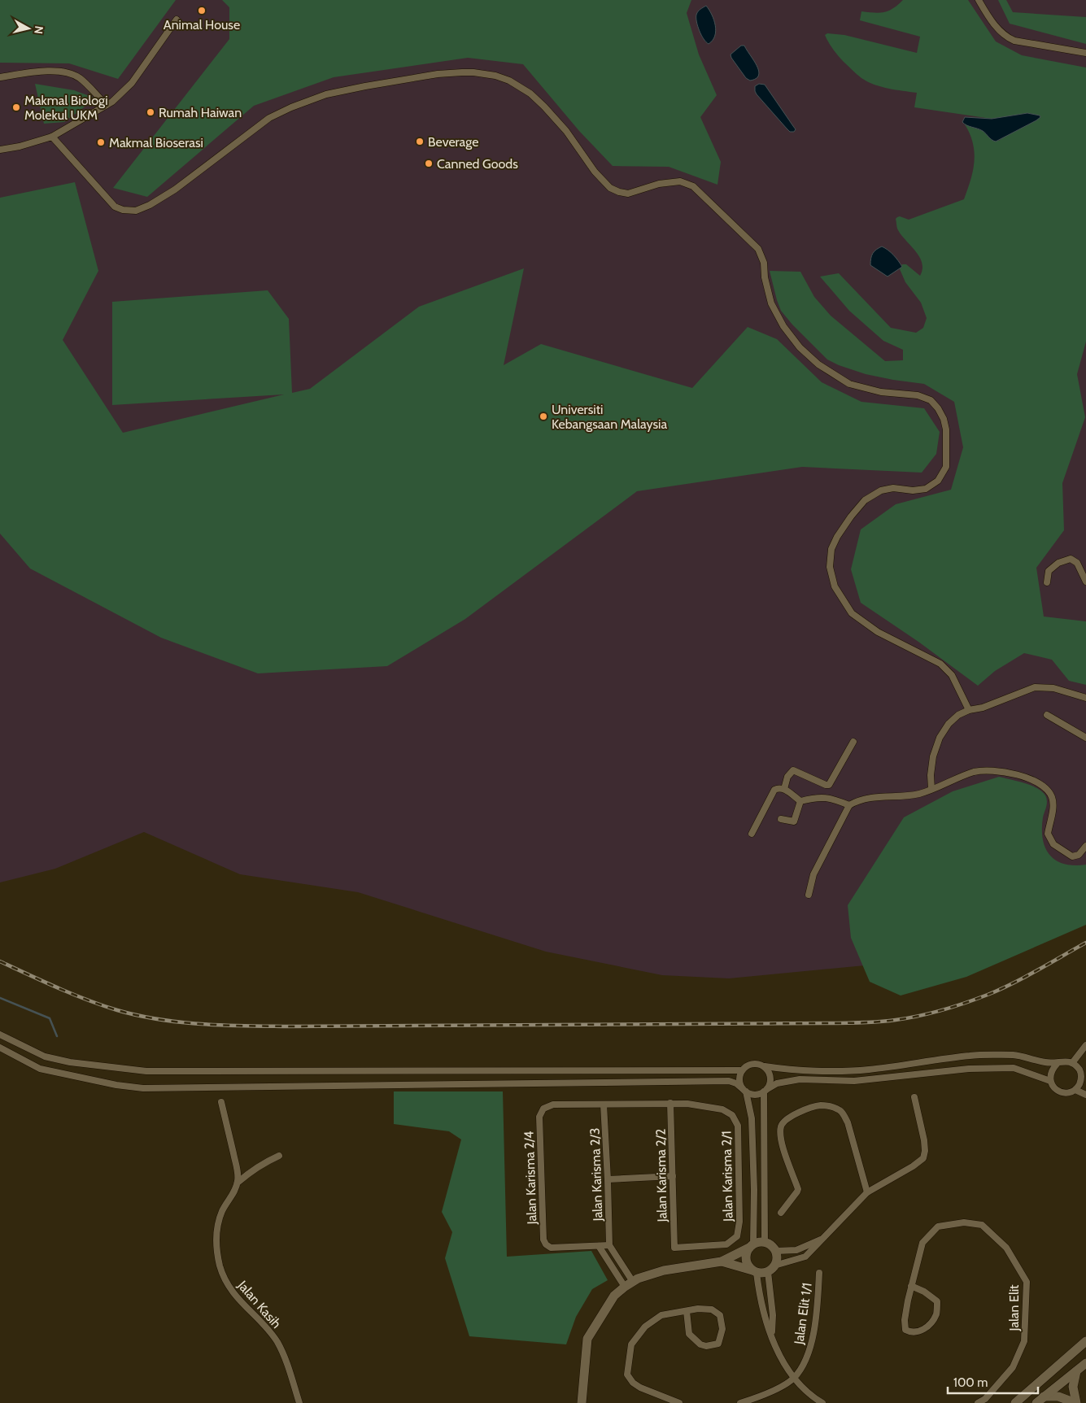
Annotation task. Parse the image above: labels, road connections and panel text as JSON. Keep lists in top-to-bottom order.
{
  "streets": {
    "street": [
      "Jalan Karisma 2/3",
      "Jalan Karisma 2/2",
      "Jalan Karisma 2/1",
      "Jalan Karisma 2/4",
      "Jalan Kasih",
      "Jalan Elit",
      "Jalan Elit 1/1"
    ]
  },
  "crossings": [
    ["Jalan Karisma 2/3", "Jalan Karisma 2/4"],
    ["Jalan Karisma 2/2", "Jalan Karisma 2/1"],
    ["Jalan Karisma 2/2", "Jalan Karisma 2/4"],
    ["Jalan Karisma 2/1", "Jalan Karisma 2/4"]
  ],
  "places": [
    "Animal House",
    "Makmal Biologi Molekul UKM",
    "Rumah Haiwan",
    "Beverage",
    "Makmal Bioserasi",
    "Canned Goods",
    "Universiti Kebangsaan Malaysia"
  ],
  "scale_bar": "100 m",
  "north": "right"
}
